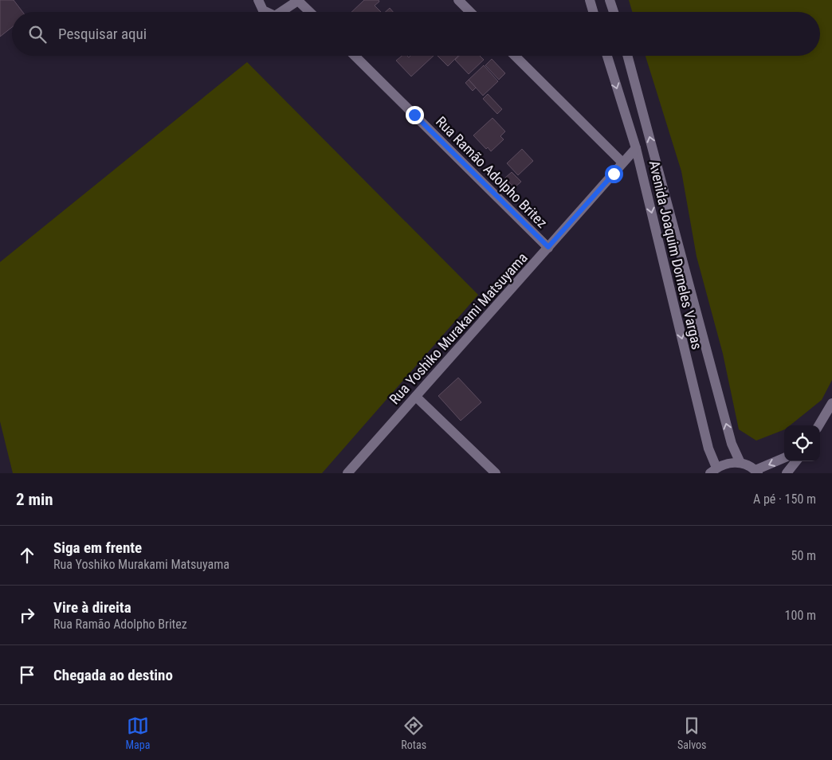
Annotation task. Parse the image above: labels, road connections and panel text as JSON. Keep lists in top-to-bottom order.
{
  "streets": {
    "street": ["Rua Ramão Adolpho Britez", "Avenida Joaquim Dorneles Vargas", "Rua Yoshiko Murakami Matsuyama"]
  },
  "crossings": [
    ["Rua Ramão Adolpho Britez", "Rua Yoshiko Murakami Matsuyama"],
    ["Avenida Joaquim Dorneles Vargas", "Rua Yoshiko Murakami Matsuyama"]
  ],
  "page": {
    "search": "Pesquisar aqui",
    "heading": ["2 min", "A pé · 150 m"],
    "list": [
      ["Siga em frente", "Rua Yoshiko Murakami Matsuyama", "50 m"],
      ["Vire à direita", "Rua Ramão Adolpho Britez", "100 m"],
      "Chegada ao destino"
    ],
    "nav": ["Mapa", "Rotas", "Salvos"]
  }
}
